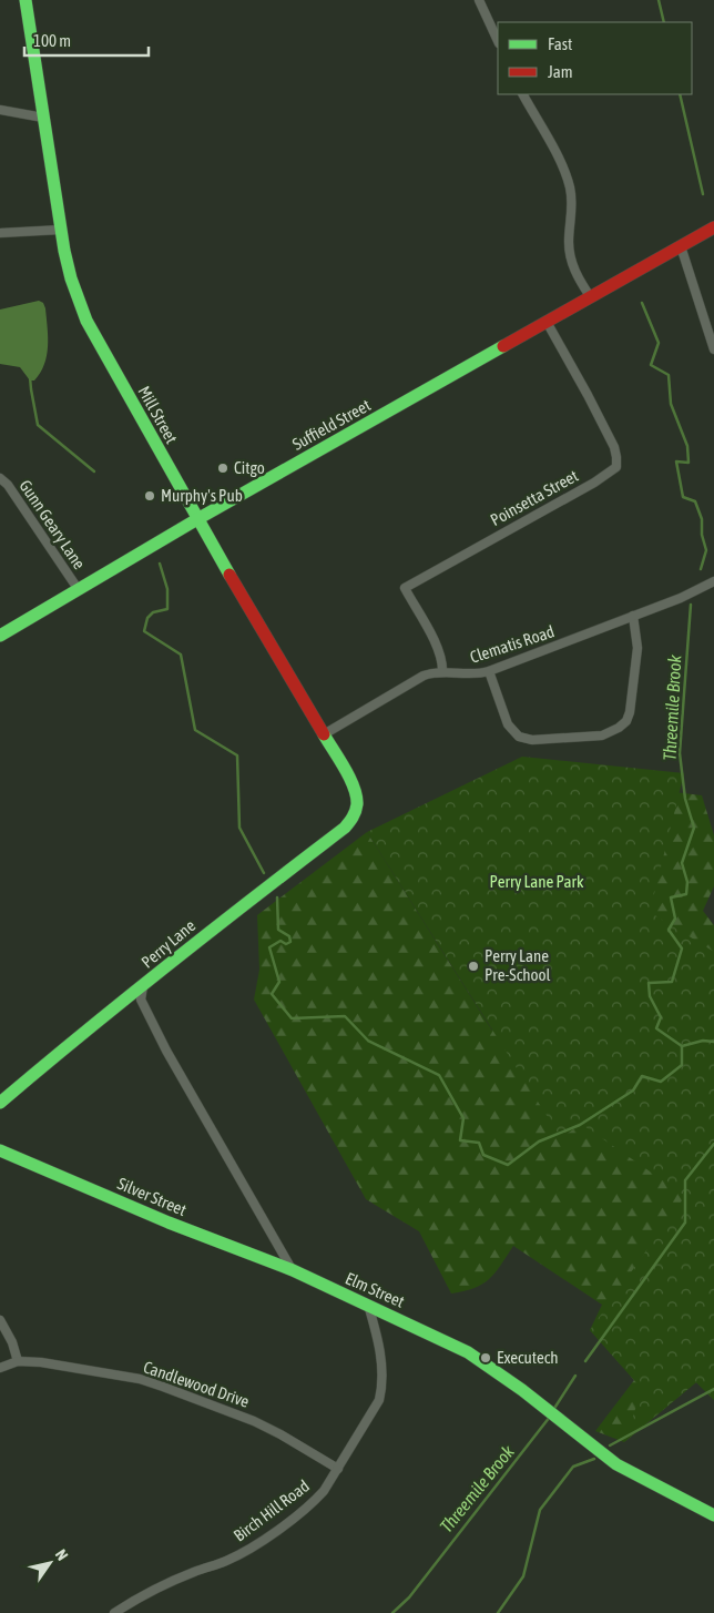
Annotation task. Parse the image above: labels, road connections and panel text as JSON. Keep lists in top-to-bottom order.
{
  "streets": {
    "street": [
      "Mill Street",
      "Suffield Street",
      "Poinsetta Street",
      "Gunn Geary Lane",
      "Clematis Road",
      "Perry Lane",
      "Silver Street",
      "Elm Street",
      "Candlewood Drive",
      "Birch Hill Road"
    ]
  },
  "crossings": [
    ["Mill Street", "Suffield Street"],
    ["Mill Street", "Clematis Road"],
    ["Mill Street", "Perry Lane"],
    ["Suffield Street", "Poinsetta Street"],
    ["Suffield Street", "Gunn Geary Lane"],
    ["Poinsetta Street", "Clematis Road"],
    ["Silver Street", "Elm Street"],
    ["Elm Street", "Birch Hill Road"],
    ["Candlewood Drive", "Birch Hill Road"]
  ],
  "water": ["Threemile Brook"],
  "parks": ["Perry Lane Park"],
  "places": [
    "Citgo",
    "Murphy's Pub",
    "Perry Lane Pre-School",
    "Executech"
  ],
  "legend": ["Fast", "Jam"],
  "scale_bar": "100 m",
  "north": "top right"
}
